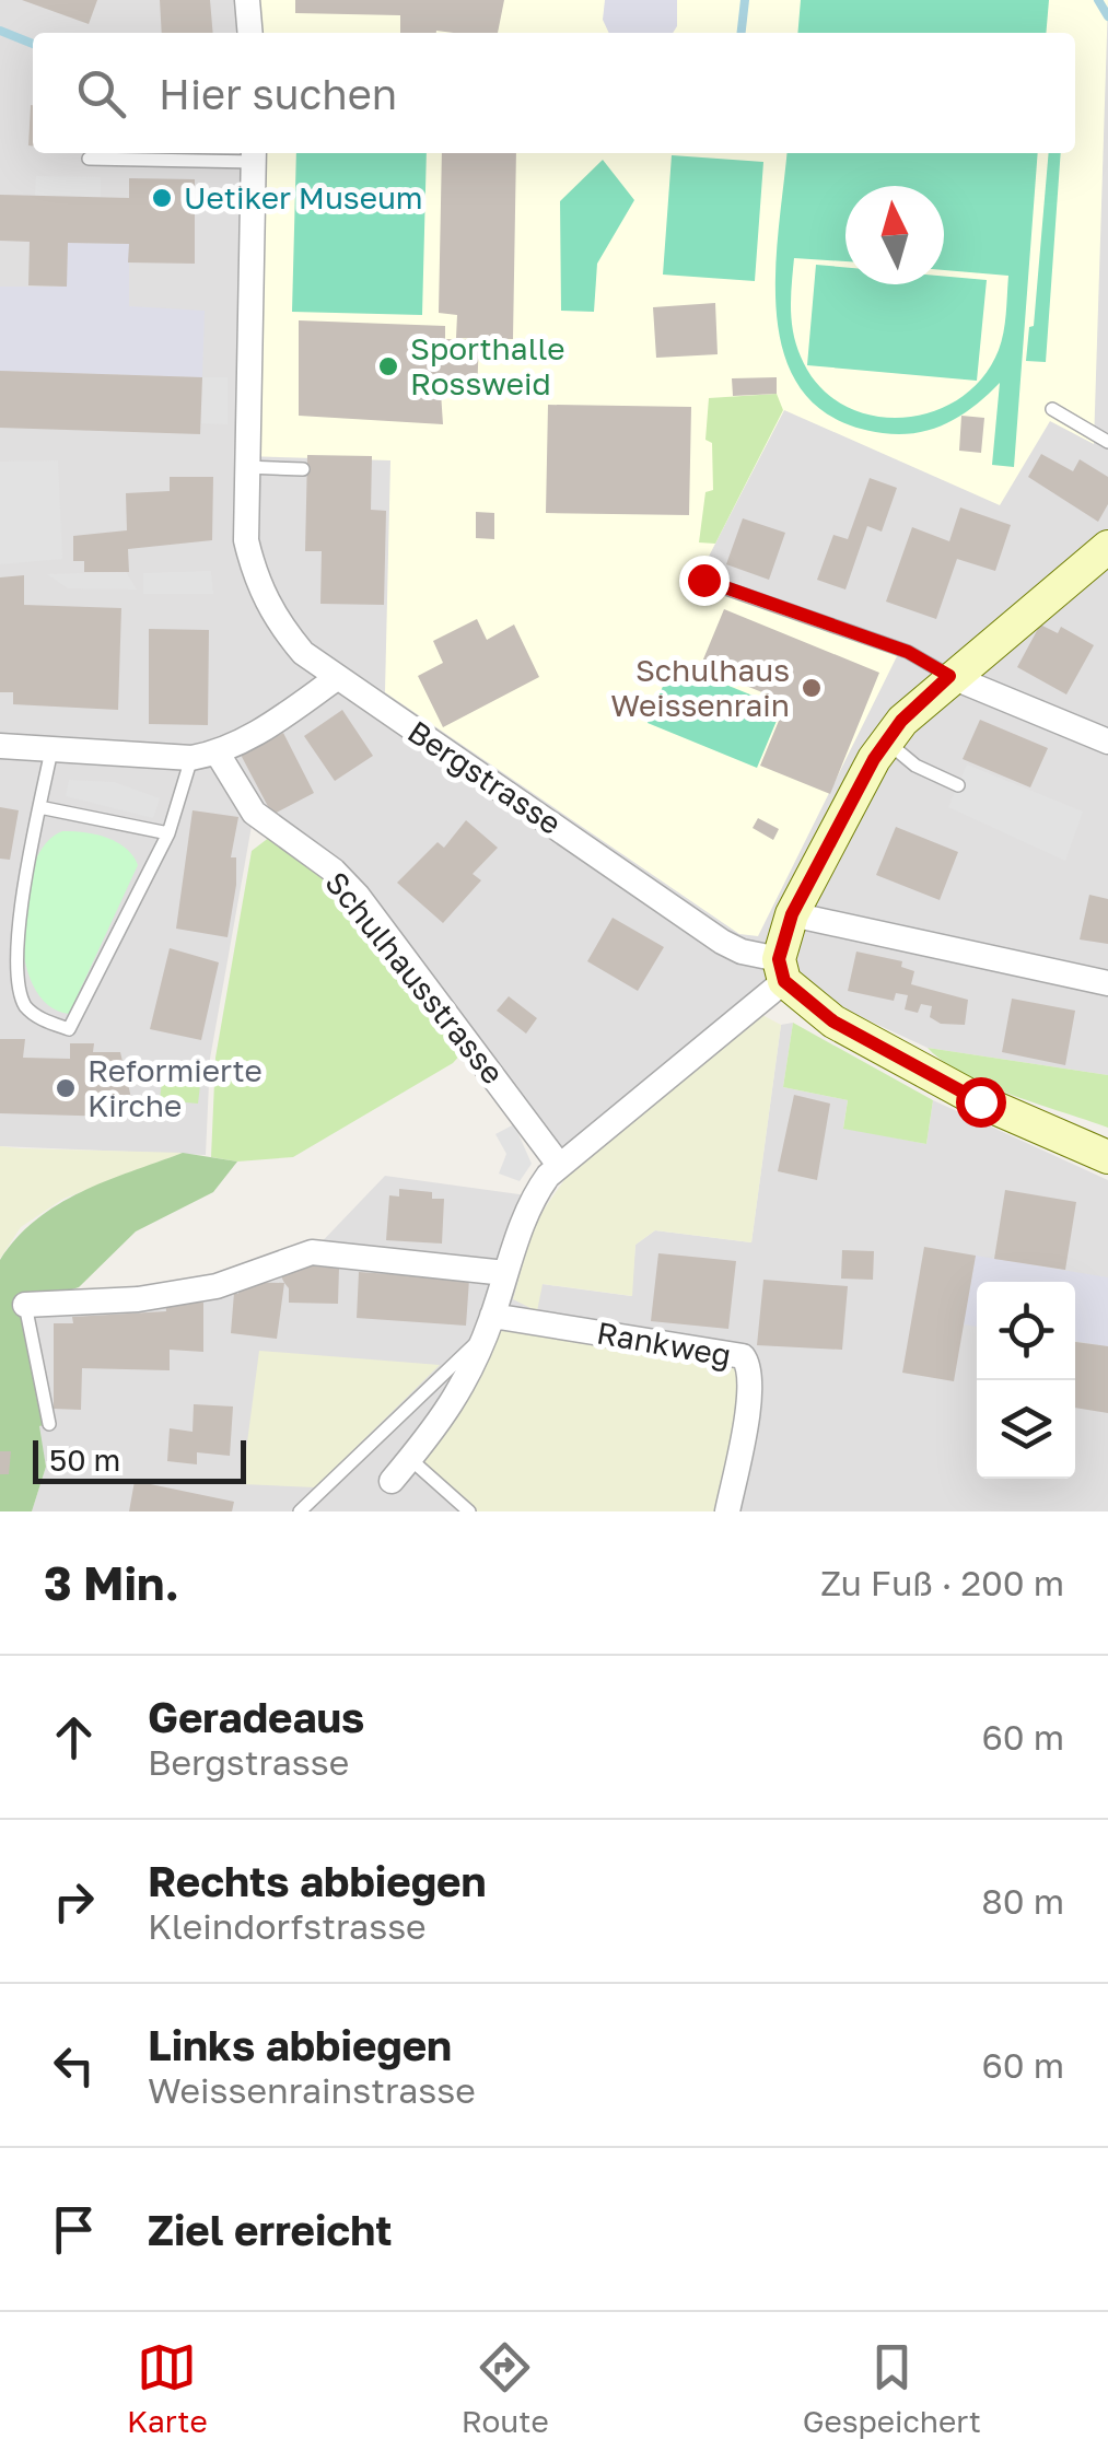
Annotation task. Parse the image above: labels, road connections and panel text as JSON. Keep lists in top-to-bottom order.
{
  "streets": {
    "street": ["Bergstrasse", "Schulhausstrasse", "Rankweg"]
  },
  "places": [
    "Uetiker Museum",
    "Sporthalle Rossweid",
    "Schulhaus Weissenrain",
    "Reformierte Kirche"
  ],
  "scale_bar": "50 m",
  "north": "top",
  "page": {
    "search": "Hier suchen",
    "scale": "50 m",
    "heading": ["3 Min.", "Zu Fuß · 200 m"],
    "list": [
      ["Geradeaus", "Bergstrasse", "60 m"],
      ["Rechts abbiegen", "Kleindorfstrasse", "80 m"],
      ["Links abbiegen", "Weissenrainstrasse", "60 m"],
      "Ziel erreicht"
    ],
    "nav": ["Karte", "Route", "Gespeichert"]
  }
}
